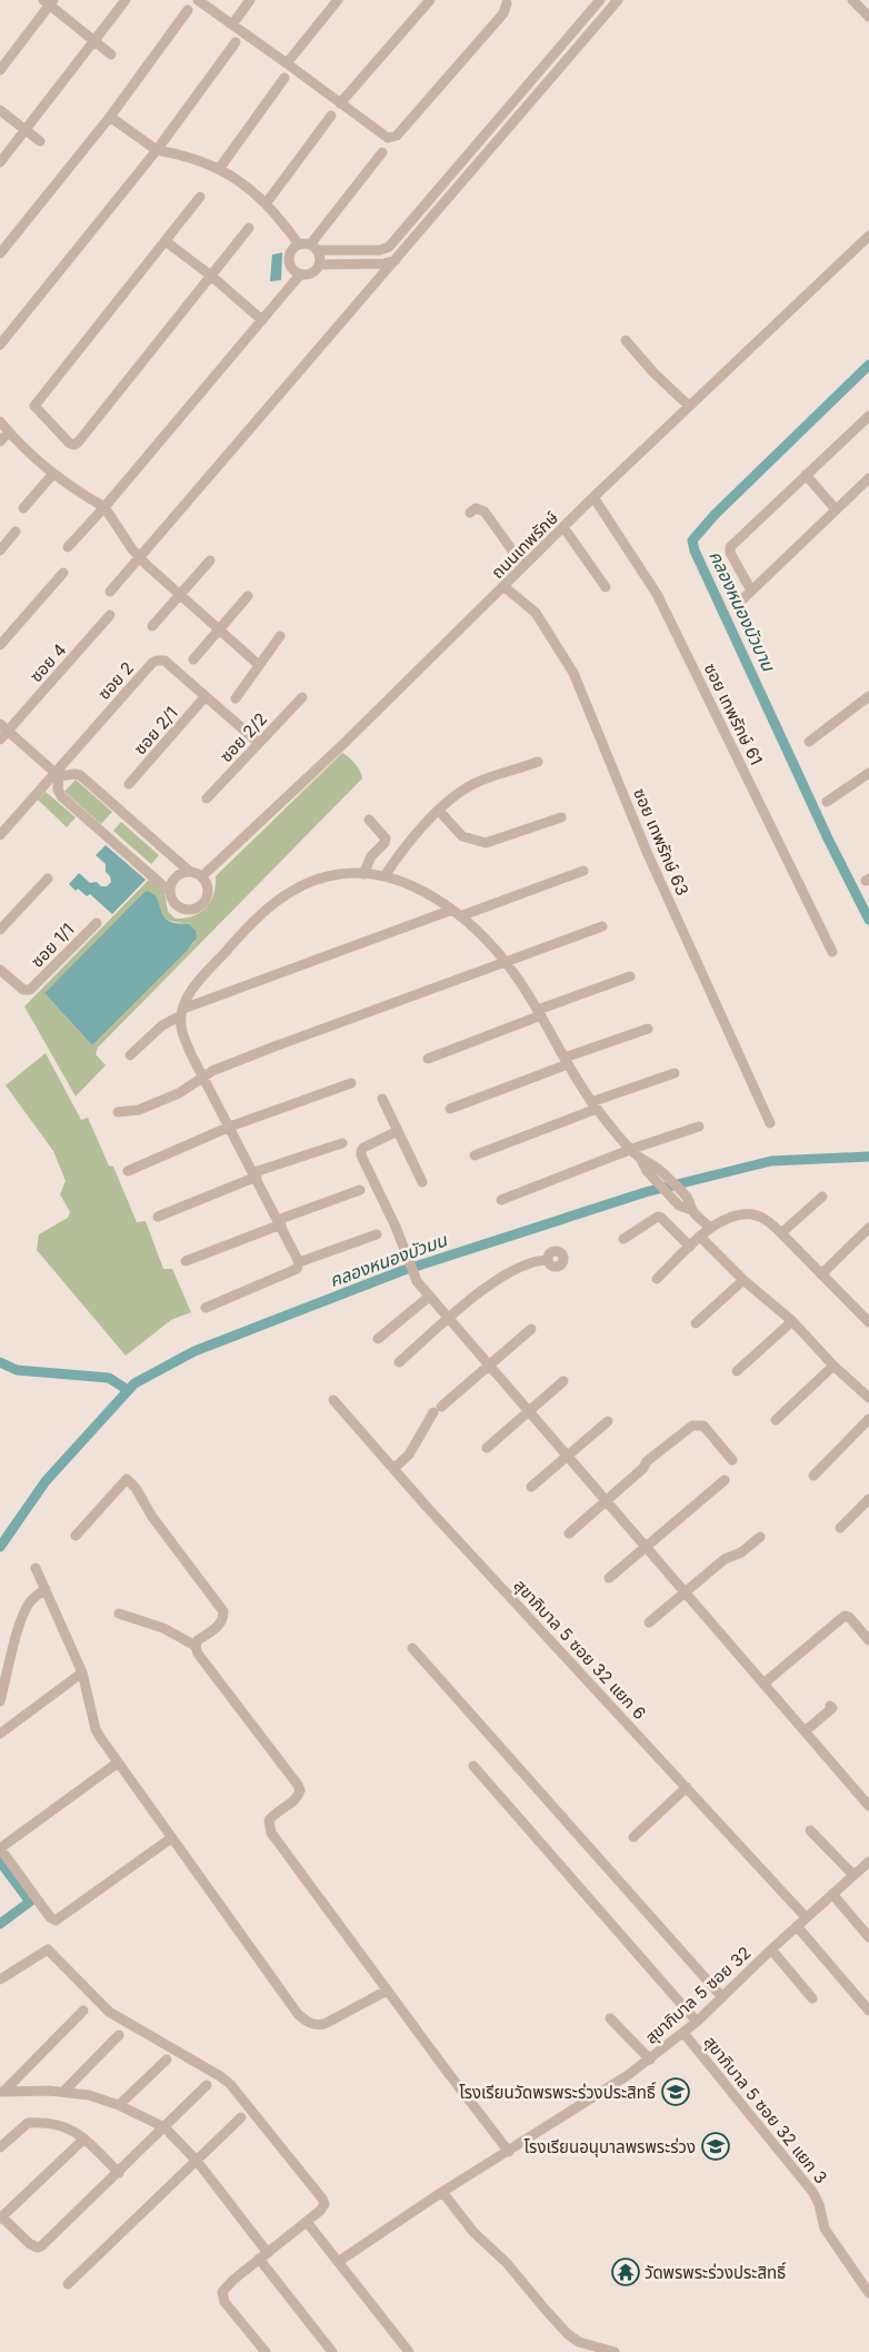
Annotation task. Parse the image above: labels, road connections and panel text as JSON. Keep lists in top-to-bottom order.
{
  "streets": {
    "street": [
      "ถนนเทพรักษ์",
      "ซอย 4",
      "ซอย 2",
      "ซอย เทพรักษ์ 61",
      "ซอย 2/1",
      "ซอย 2/2",
      "ซอย เทพรักษ์ 63",
      "ซอย 1/1",
      "สุขาภิบาล 5 ซอย 32 แยก 6",
      "สุขาภิบาล 5 ซอย 32",
      "สุขาภิบาล 5 ซอย 32 แยก 3"
    ]
  },
  "crossings": [
    ["ถนนเทพรักษ์", "ซอย เทพรักษ์ 61"],
    ["ถนนเทพรักษ์", "ซอย เทพรักษ์ 63"],
    ["ซอย 2", "ซอย 2/1"],
    ["ซอย 2", "ซอย 2/2"],
    ["สุขาภิบาล 5 ซอย 32 แยก 6", "สุขาภิบาล 5 ซอย 32"],
    ["สุขาภิบาล 5 ซอย 32", "สุขาภิบาล 5 ซอย 32 แยก 3"]
  ],
  "water": ["คลองหนองบัวบาน", "คลองหนองบัวมน"],
  "places": {
    "school or university": ["โรงเรียนวัดพรพระร่วงประสิทธิ์", "โรงเรียนอนุบาลพรพระร่วง"],
    "temple": ["วัดพรพระร่วงประสิทธิ์"]
  }
}
